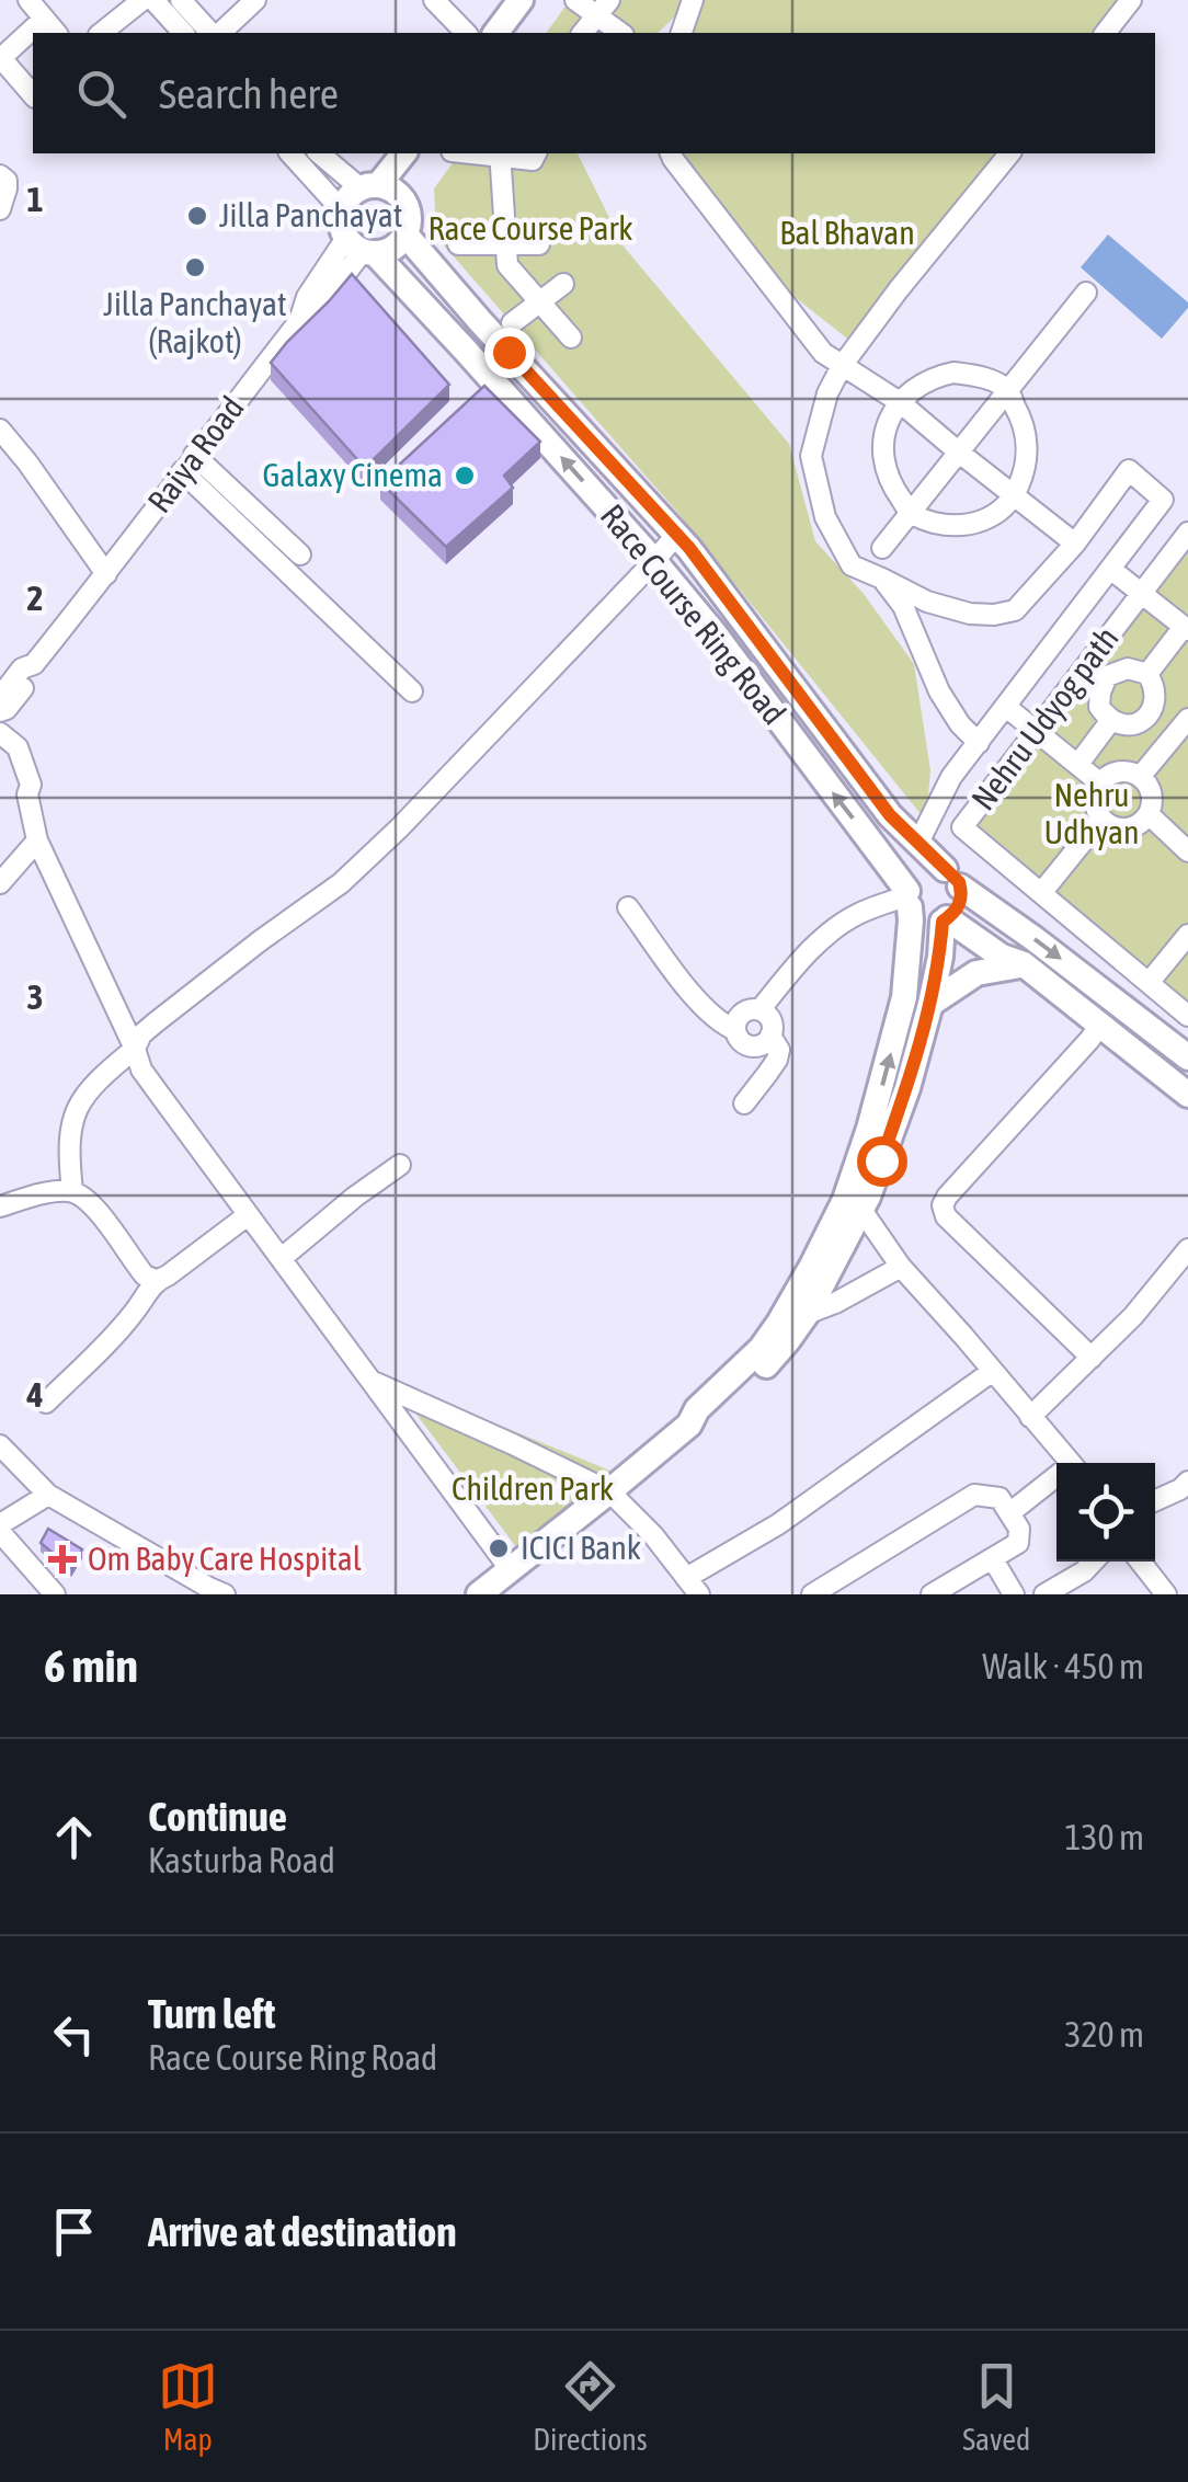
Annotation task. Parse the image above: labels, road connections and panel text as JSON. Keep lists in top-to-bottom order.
{
  "streets": {
    "main road": ["Race Course Ring Road"],
    "street": ["Raiya Road", "Nehru Udyog path"]
  },
  "crossings": [
    ["Raiya Road", "Race Course Ring Road"]
  ],
  "parks": [
    "Race Course Park",
    "Bal Bhavan",
    "Nehru Udhyan",
    "Children Park"
  ],
  "places": {
    "other": [
      "Jilla Panchayat",
      "Jilla Panchayat (Rajkot)",
      "Galaxy Cinema",
      "ICICI Bank"
    ],
    "health": ["Om Baby Care Hospital"]
  },
  "page": {
    "search": "Search here",
    "heading": ["6 min", "Walk · 450 m"],
    "list": [
      ["Continue", "Kasturba Road", "130 m"],
      ["Turn left", "Race Course Ring Road", "320 m"],
      "Arrive at destination"
    ],
    "nav": ["Map", "Directions", "Saved"]
  },
  "grid": {
    "rows": [
      "1",
      "2",
      "3",
      "4"
    ]
  }
}
